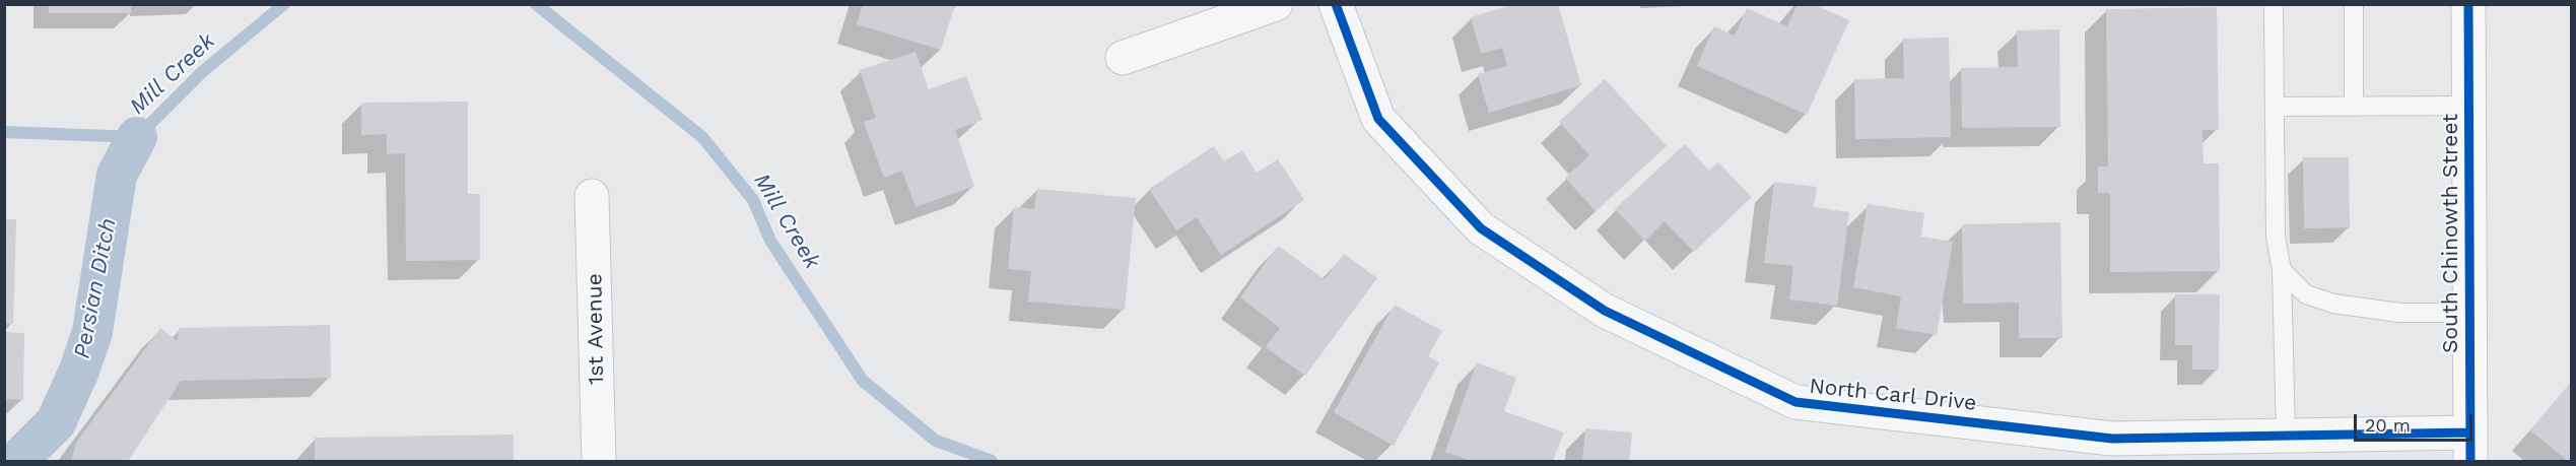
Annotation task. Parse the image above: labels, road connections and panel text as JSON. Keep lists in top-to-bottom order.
{
  "streets": {
    "street": ["South Chinowth Street", "1st Avenue", "North Carl Drive"]
  },
  "crossings": [
    ["South Chinowth Street", "North Carl Drive"]
  ],
  "water": ["Mill Creek", "Persian Ditch"],
  "scale_bar": "20 m"
}
